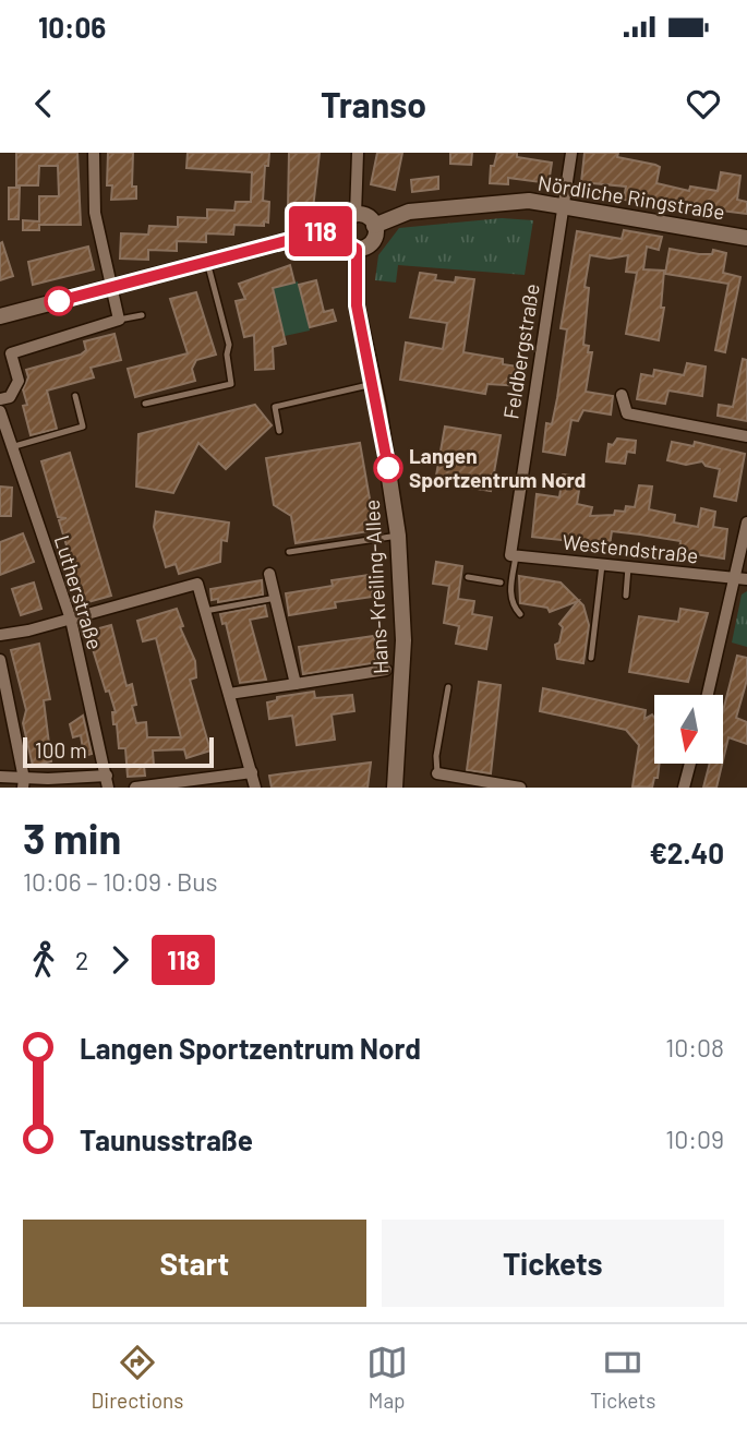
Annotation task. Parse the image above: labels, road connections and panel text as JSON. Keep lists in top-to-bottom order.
{
  "streets": {
    "street": [
      "Nördliche Ringstraße",
      "Feldbergstraße",
      "Westendstraße",
      "Hans-Kreiling-Allee",
      "Lutherstraße"
    ]
  },
  "crossings": [
    ["Nördliche Ringstraße", "Feldbergstraße"],
    ["Nördliche Ringstraße", "Hans-Kreiling-Allee"],
    ["Feldbergstraße", "Westendstraße"]
  ],
  "places": ["Langen Sportzentrum Nord"],
  "lines": ["bus line 118"],
  "scale_bar": "100 m",
  "north": "bottom",
  "page": {
    "status": "10:06",
    "header": "Transo",
    "on_map": "118",
    "scale": "100 m",
    "heading": ["3 min", "10:06 – 10:09 · Bus", "€2.40"],
    "legs": ["2", "118"],
    "list": [
      {
        "name": "Langen Sportzentrum Nord",
        "value": "10:08"
      },
      {
        "name": "Taunusstraße",
        "value": "10:09"
      }
    ],
    "buttons": ["Start", "Tickets"],
    "tabs": ["Directions", "Map", "Tickets"]
  }
}
